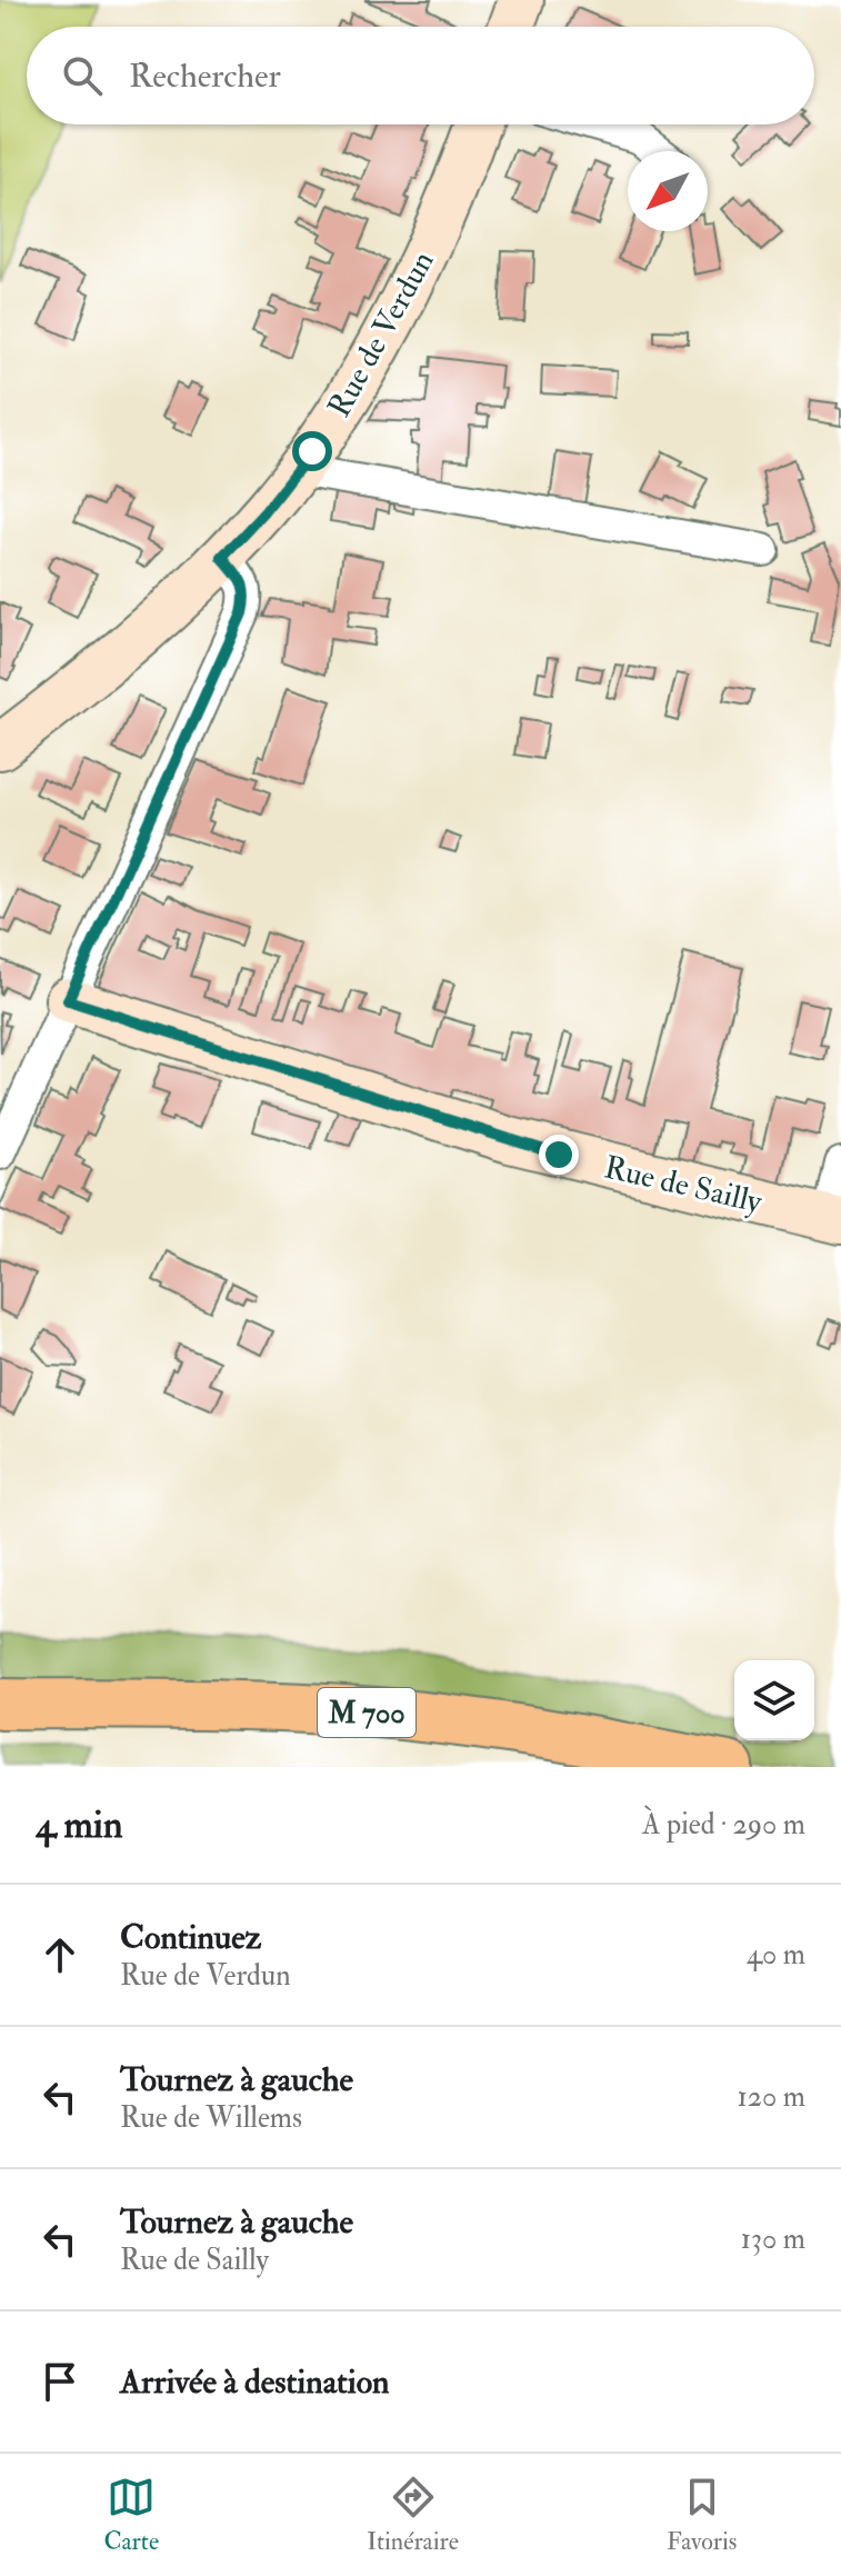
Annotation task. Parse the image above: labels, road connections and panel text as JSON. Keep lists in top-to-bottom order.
{
  "streets": {
    "highway": ["M 700"],
    "main road": ["Rue de Verdun", "Rue de Sailly"]
  },
  "north": "bottom left",
  "page": {
    "search": "Rechercher",
    "heading": ["4 min", "À pied · 290 m"],
    "list": [
      ["Continuez", "Rue de Verdun", "40 m"],
      ["Tournez à gauche", "Rue de Willems", "120 m"],
      ["Tournez à gauche", "Rue de Sailly", "130 m"],
      "Arrivée à destination"
    ],
    "nav": ["Carte", "Itinéraire", "Favoris"]
  }
}
